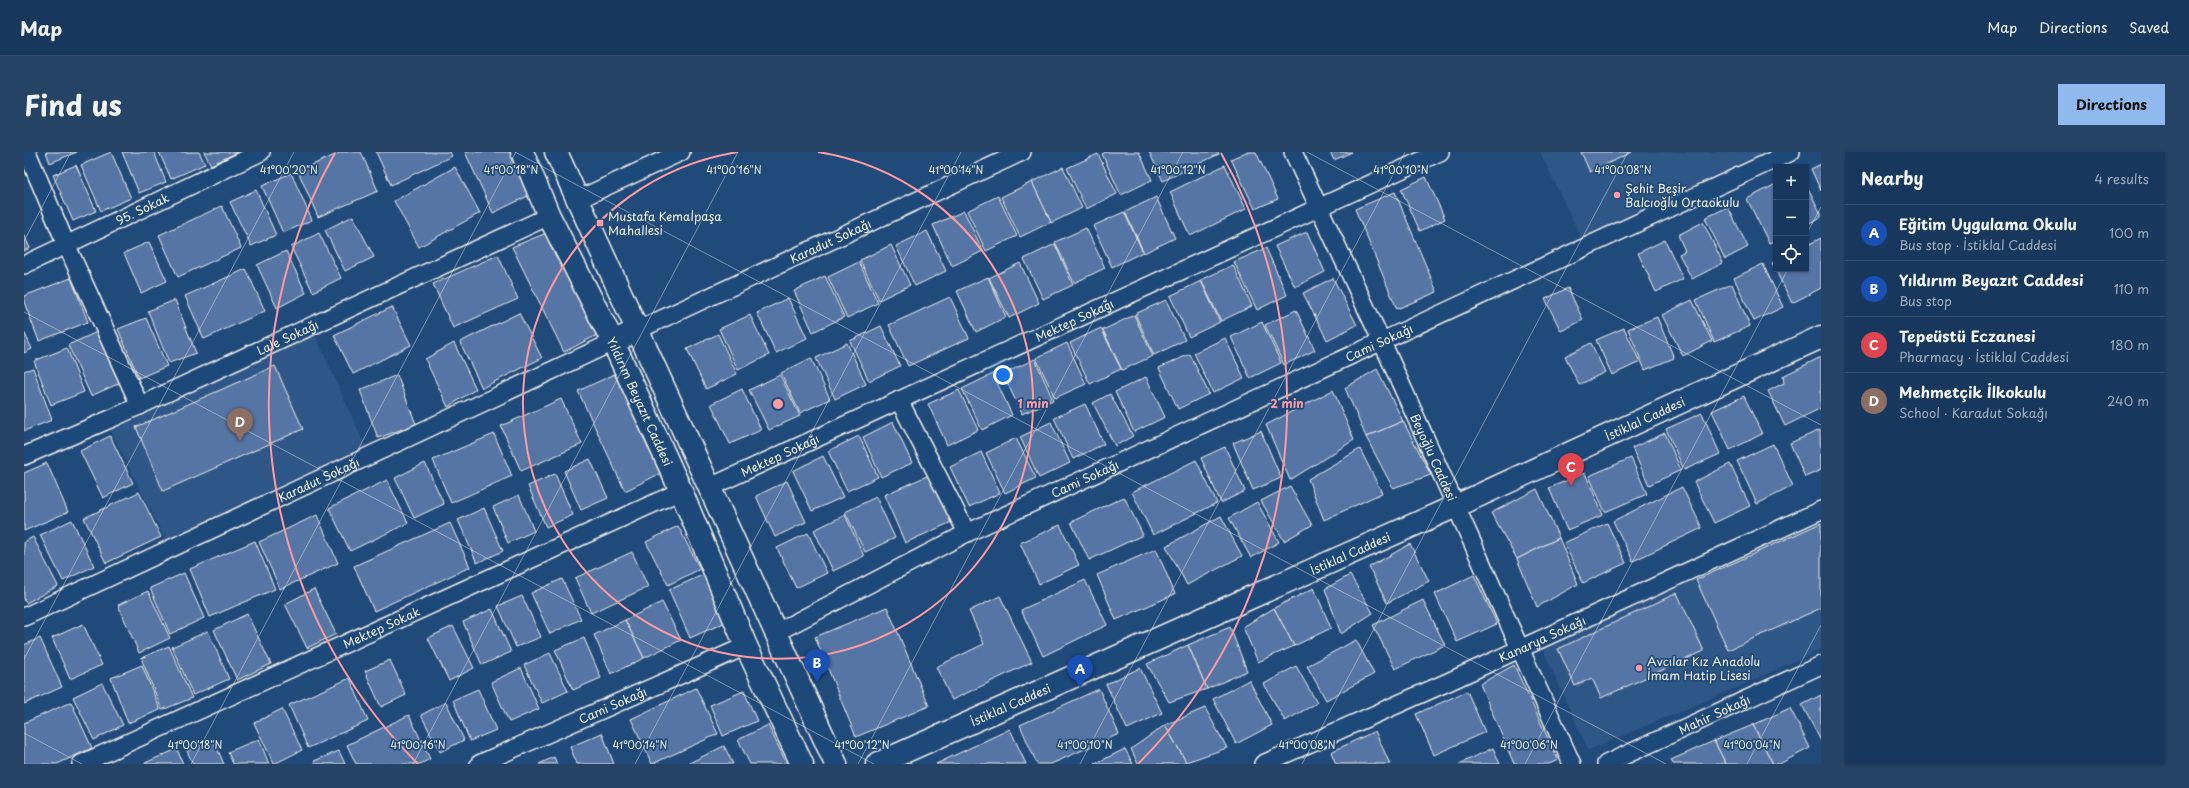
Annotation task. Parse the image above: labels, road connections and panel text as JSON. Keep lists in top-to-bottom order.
{
  "streets": {
    "main road": ["Yıldırım Beyazıt Caddesi", "İstiklal Caddesi"],
    "street": [
      "95. Sokak",
      "Karadut Sokağı",
      "Mektep Sokağı",
      "Lale Sokağı",
      "Cami Sokağı",
      "Beyoğlu Caddesi",
      "Mektep Sokak",
      "Kanarya Sokağı",
      "Mahir Sokağı"
    ]
  },
  "crossings": [
    ["Karadut Sokağı", "Yıldırım Beyazıt Caddesi"],
    ["Mektep Sokağı", "Beyoğlu Caddesi"],
    ["Lale Sokağı", "Yıldırım Beyazıt Caddesi"],
    ["Cami Sokağı", "Yıldırım Beyazıt Caddesi"],
    ["Cami Sokağı", "Beyoğlu Caddesi"],
    ["Yıldırım Beyazıt Caddesi", "Mektep Sokak"],
    ["İstiklal Caddesi", "Beyoğlu Caddesi"],
    ["Beyoğlu Caddesi", "Kanarya Sokağı"]
  ],
  "places": {
    "other": ["Şehit Beşir Balcıoğlu Ortaokulu", "Avcılar Kız Anadolu İmam Hatip Lisesi"],
    "transit": ["Mustafa Kemalpaşa Mahallesi"]
  },
  "page": {
    "header": "Map",
    "nav": ["Map", "Directions", "Saved"],
    "title": "Find us",
    "buttons": "Directions",
    "heading": ["Nearby", "4 results"],
    "map_buttons": ["+", "−"],
    "list": [
      {
        "mark": "A",
        "name": "Eğitim Uygulama Okulu",
        "note": "Bus stop · İstiklal Caddesi",
        "value": "100 m"
      },
      {
        "mark": "B",
        "name": "Yıldırım Beyazıt Caddesi",
        "note": "Bus stop",
        "value": "110 m"
      },
      {
        "mark": "C",
        "name": "Tepeüstü Eczanesi",
        "note": "Pharmacy · İstiklal Caddesi",
        "value": "180 m"
      },
      {
        "mark": "D",
        "name": "Mehmetçik İlkokulu",
        "note": "School · Karadut Sokağı",
        "value": "240 m"
      }
    ],
    "pins": [
      "D",
      "C",
      "B",
      "A"
    ]
  },
  "coordinates": [
    "41°00'10\"N",
    "41°00'20\"N",
    "41°00'18\"N",
    "41°00'16\"N",
    "41°00'14\"N",
    "41°00'12\"N",
    "41°00'08\"N",
    "41°00'06\"N",
    "41°00'04\"N"
  ],
  "rings": ["1 min", "2 min"]
}
